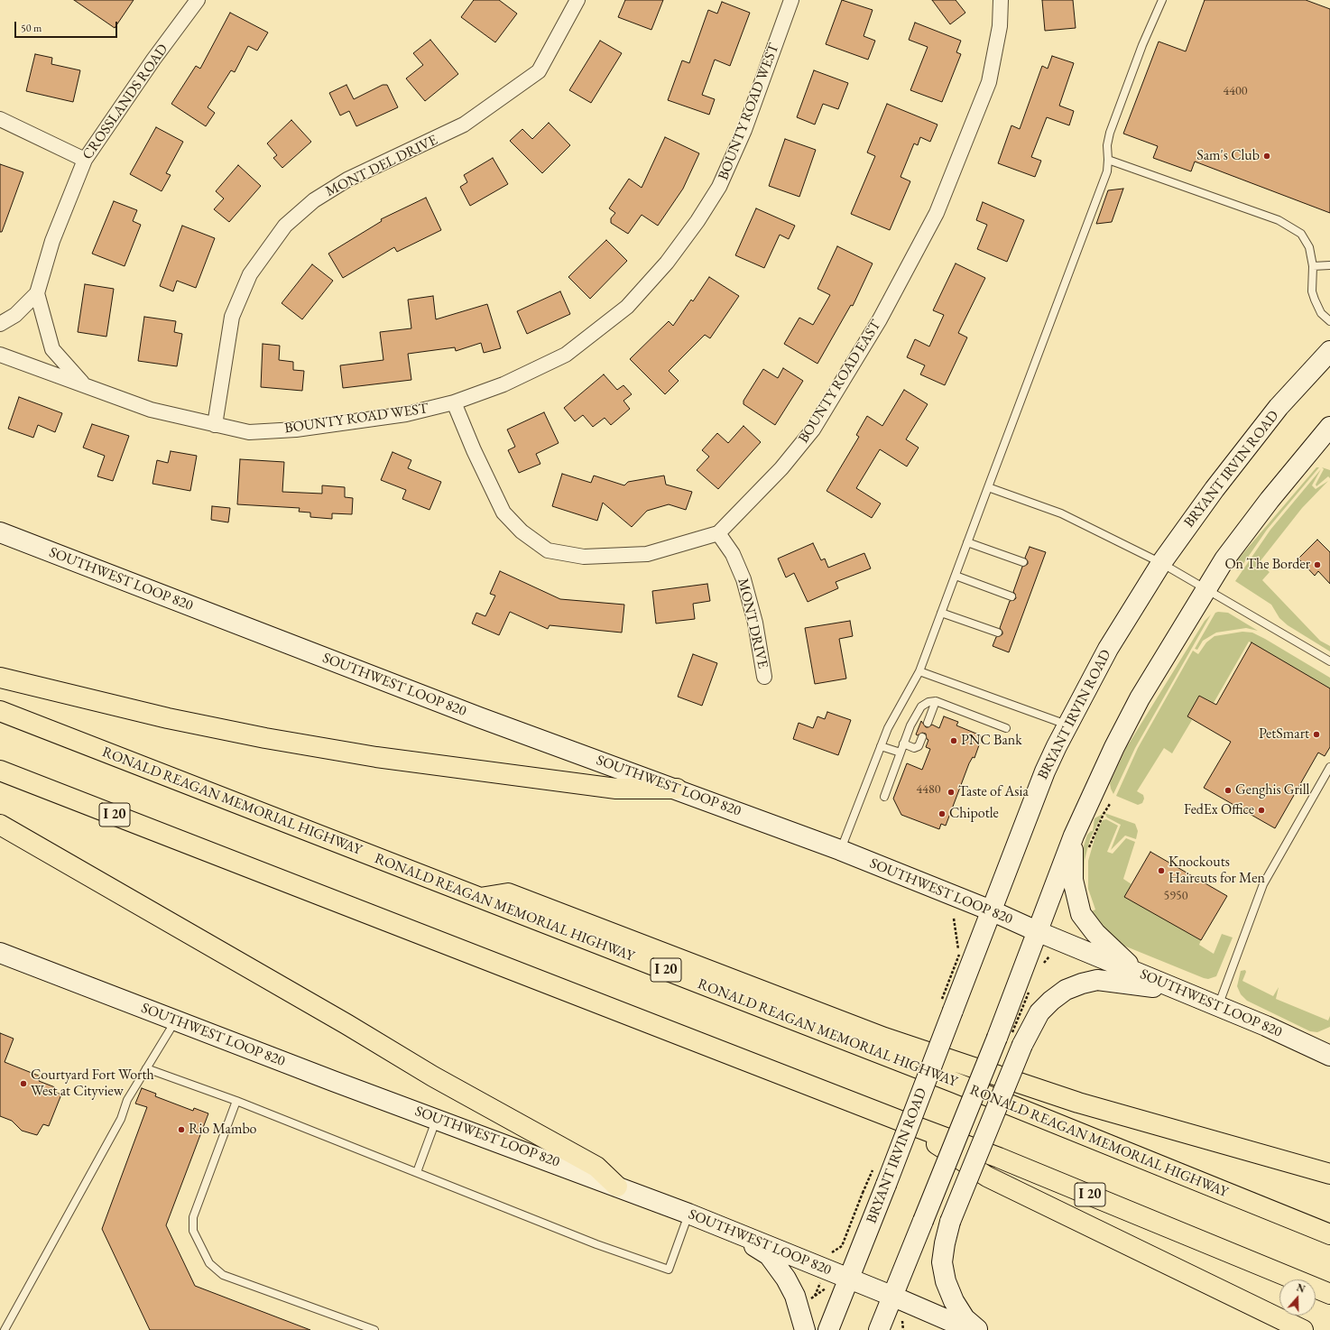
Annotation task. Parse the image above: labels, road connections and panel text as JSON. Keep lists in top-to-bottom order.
{
  "streets": {
    "highway": ["RONALD REAGAN MEMORIAL HIGHWAY", "I 20"],
    "main road": ["BRYANT IRVIN ROAD", "SOUTHWEST LOOP 820"],
    "street": [
      "CROSSLANDS ROAD",
      "BOUNTY ROAD WEST",
      "MONT DEL DRIVE",
      "BOUNTY ROAD EAST",
      "MONT DRIVE"
    ]
  },
  "crossings": [
    ["BOUNTY ROAD WEST", "MONT DEL DRIVE"],
    ["BOUNTY ROAD WEST", "BOUNTY ROAD EAST"],
    ["BOUNTY ROAD EAST", "MONT DRIVE"],
    ["BRYANT IRVIN ROAD", "SOUTHWEST LOOP 820"]
  ],
  "places": [
    "Sam's Club",
    "On The Border",
    "PetSmart",
    "PNC Bank",
    "Genghis Grill",
    "Taste of Asia",
    "FedEx Office",
    "Chipotle",
    "Knockouts Haircuts for Men",
    "Courtyard Fort Worth West at Cityview",
    "Rio Mambo"
  ],
  "house_numbers": ["4400", "4480", "5950"],
  "scale_bar": "50 m",
  "north": "top"
}
